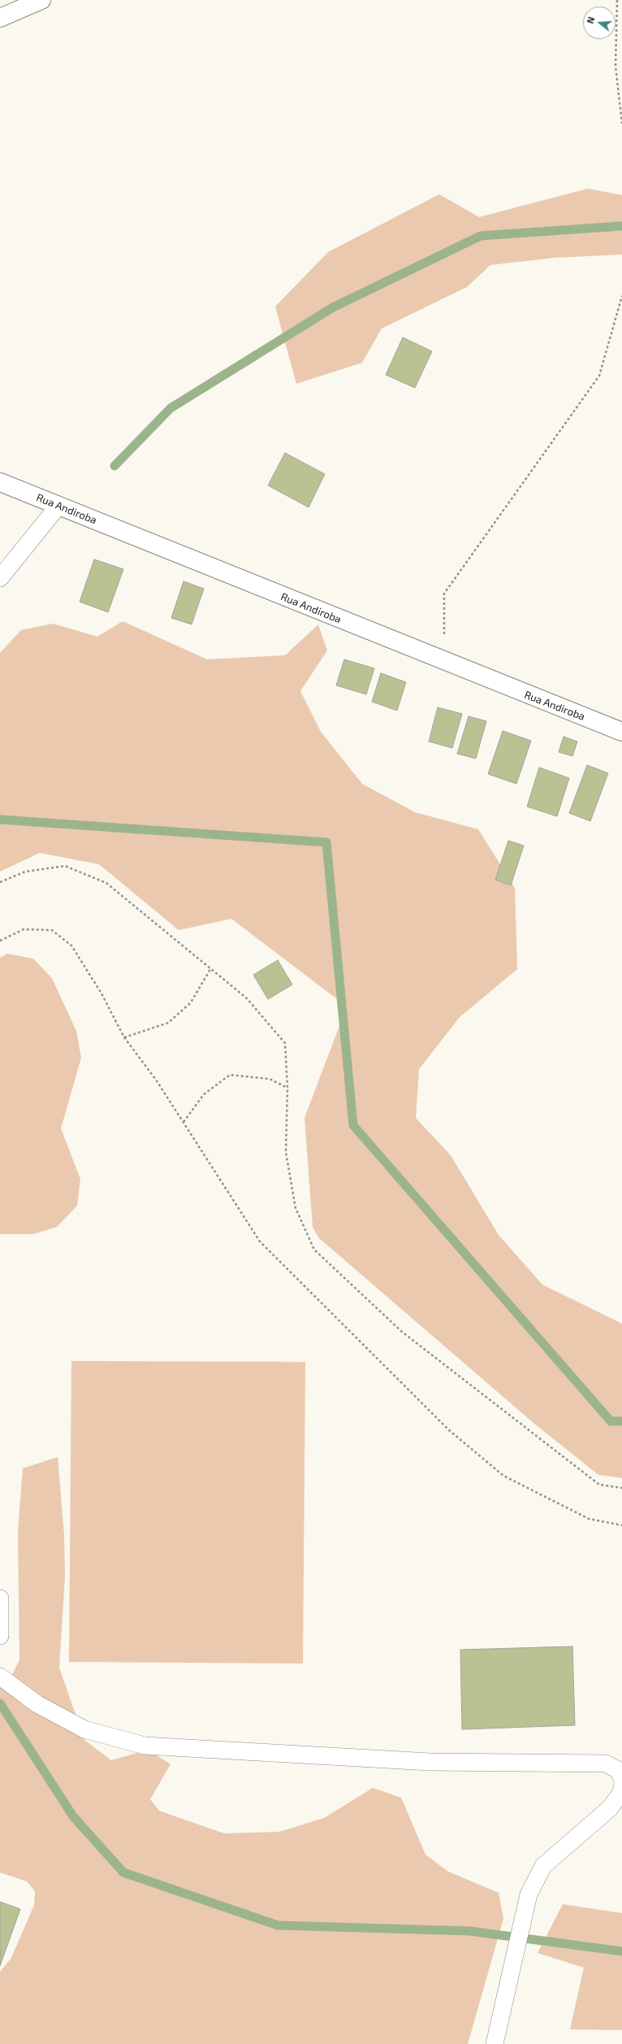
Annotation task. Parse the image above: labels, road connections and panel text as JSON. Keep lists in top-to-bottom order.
{
  "streets": {
    "street": ["Rua Andiroba"]
  },
  "north": "left"
}
